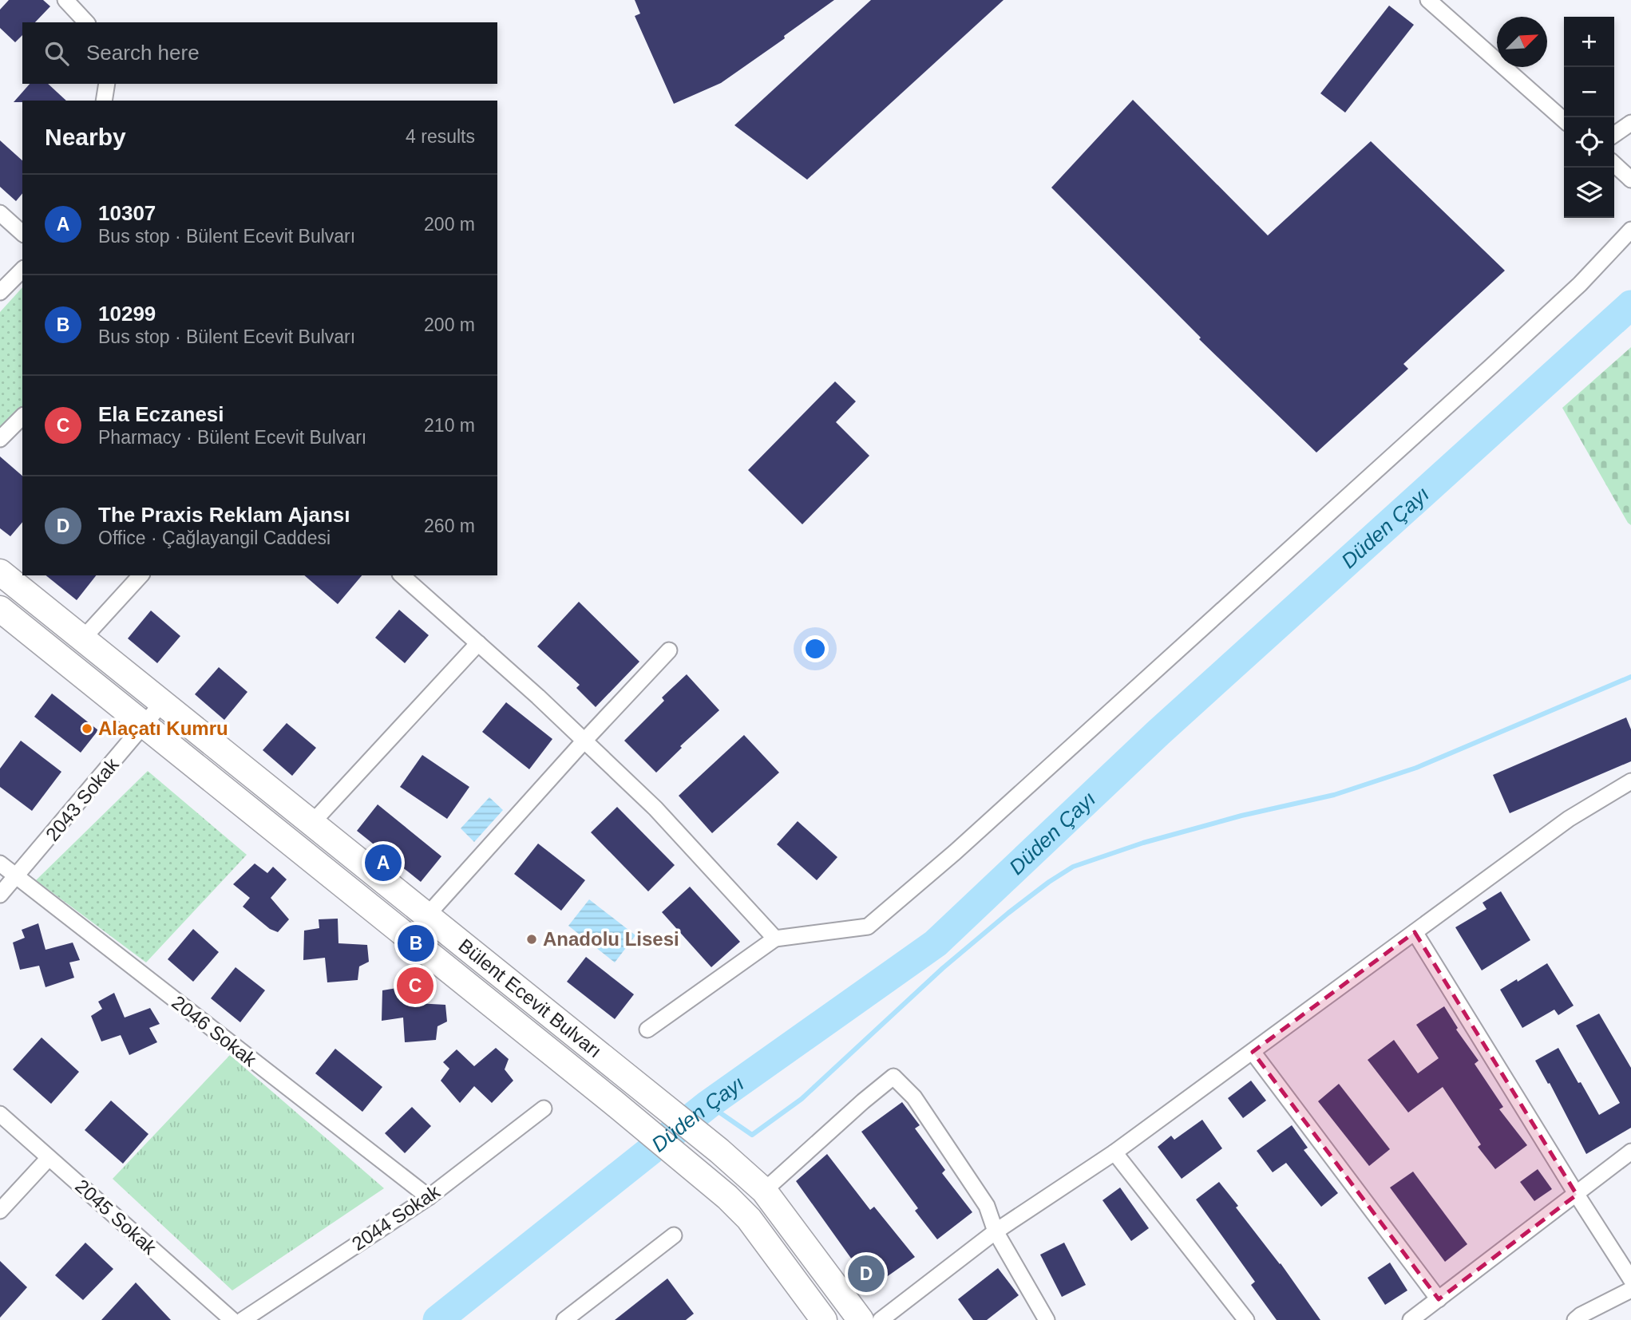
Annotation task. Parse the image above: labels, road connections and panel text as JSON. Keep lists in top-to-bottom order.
{
  "streets": {
    "main road": ["Bülent Ecevit Bulvarı"],
    "street": [
      "2043 Sokak",
      "2046 Sokak",
      "2045 Sokak",
      "2044 Sokak"
    ]
  },
  "crossings": [
    ["2043 Sokak", "Bülent Ecevit Bulvarı"],
    ["2043 Sokak", "2046 Sokak"],
    ["2046 Sokak", "2044 Sokak"]
  ],
  "water": ["Düden Çayı"],
  "places": ["Alaçatı Kumru", "Anadolu Lisesi"],
  "north": "top right",
  "page": {
    "map_buttons": ["+", "−"],
    "search": "Search here",
    "heading": ["Nearby", "4 results"],
    "list": [
      {
        "mark": "A",
        "name": "10307",
        "note": "Bus stop · Bülent Ecevit Bulvarı",
        "value": "200 m"
      },
      {
        "mark": "B",
        "name": "10299",
        "note": "Bus stop · Bülent Ecevit Bulvarı",
        "value": "200 m"
      },
      {
        "mark": "C",
        "name": "Ela Eczanesi",
        "note": "Pharmacy · Bülent Ecevit Bulvarı",
        "value": "210 m"
      },
      {
        "mark": "D",
        "name": "The Praxis Reklam Ajansı",
        "note": "Office · Çağlayangil Caddesi",
        "value": "260 m"
      }
    ],
    "pins": [
      "A",
      "B",
      "C",
      "D"
    ]
  }
}
